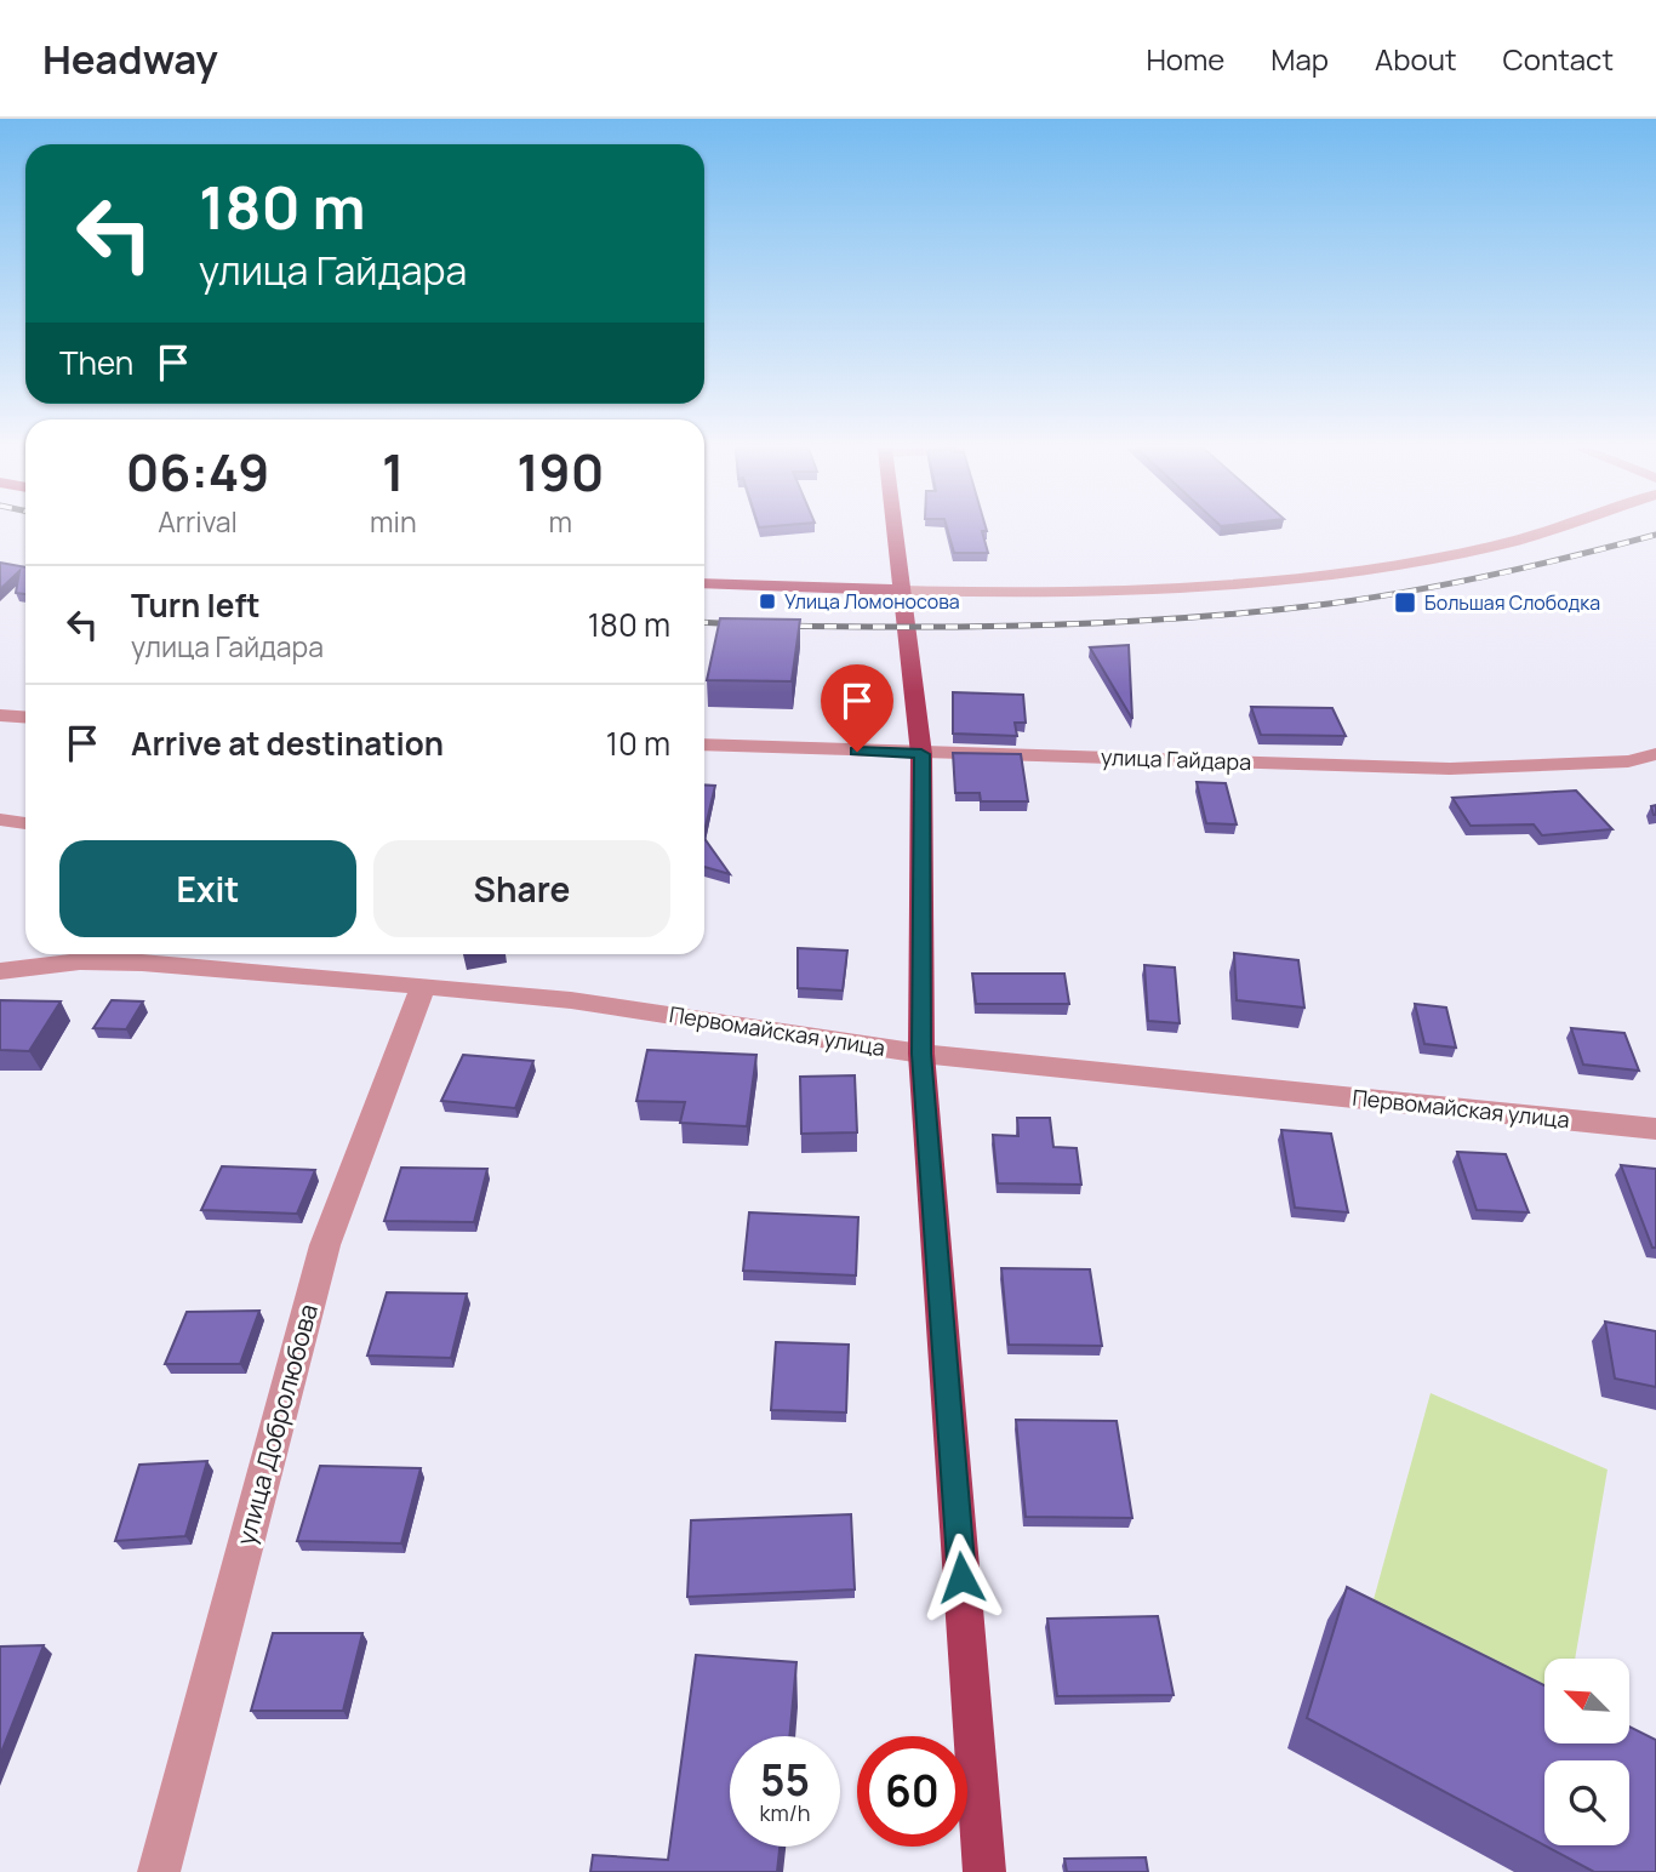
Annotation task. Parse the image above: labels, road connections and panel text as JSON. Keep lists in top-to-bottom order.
{
  "streets": {
    "street": ["улица Гайдара", "Первомайская улица", "улица Добролюбова"]
  },
  "crossings": [
    ["Первомайская улица", "улица Добролюбова"]
  ],
  "places": {
    "transit": ["Улица Ломоносова", "Большая Слободка"]
  },
  "north": "top left",
  "page": {
    "header": "Headway",
    "nav": [
      "Home",
      "Map",
      "About",
      "Contact"
    ],
    "turn": ["180 m", "улица Гайдара"],
    "then": "Then",
    "eta": [
      "06:49",
      "Arrival",
      "1",
      "min",
      "190",
      "m"
    ],
    "list": [
      {
        "name": "Turn left",
        "note": "улица Гайдара",
        "value": "180 m"
      },
      {
        "name": "Arrive at destination",
        "value": "10 m"
      }
    ],
    "buttons": ["Exit", "Share"],
    "speed": "55 km/h",
    "limit": "60"
  }
}
